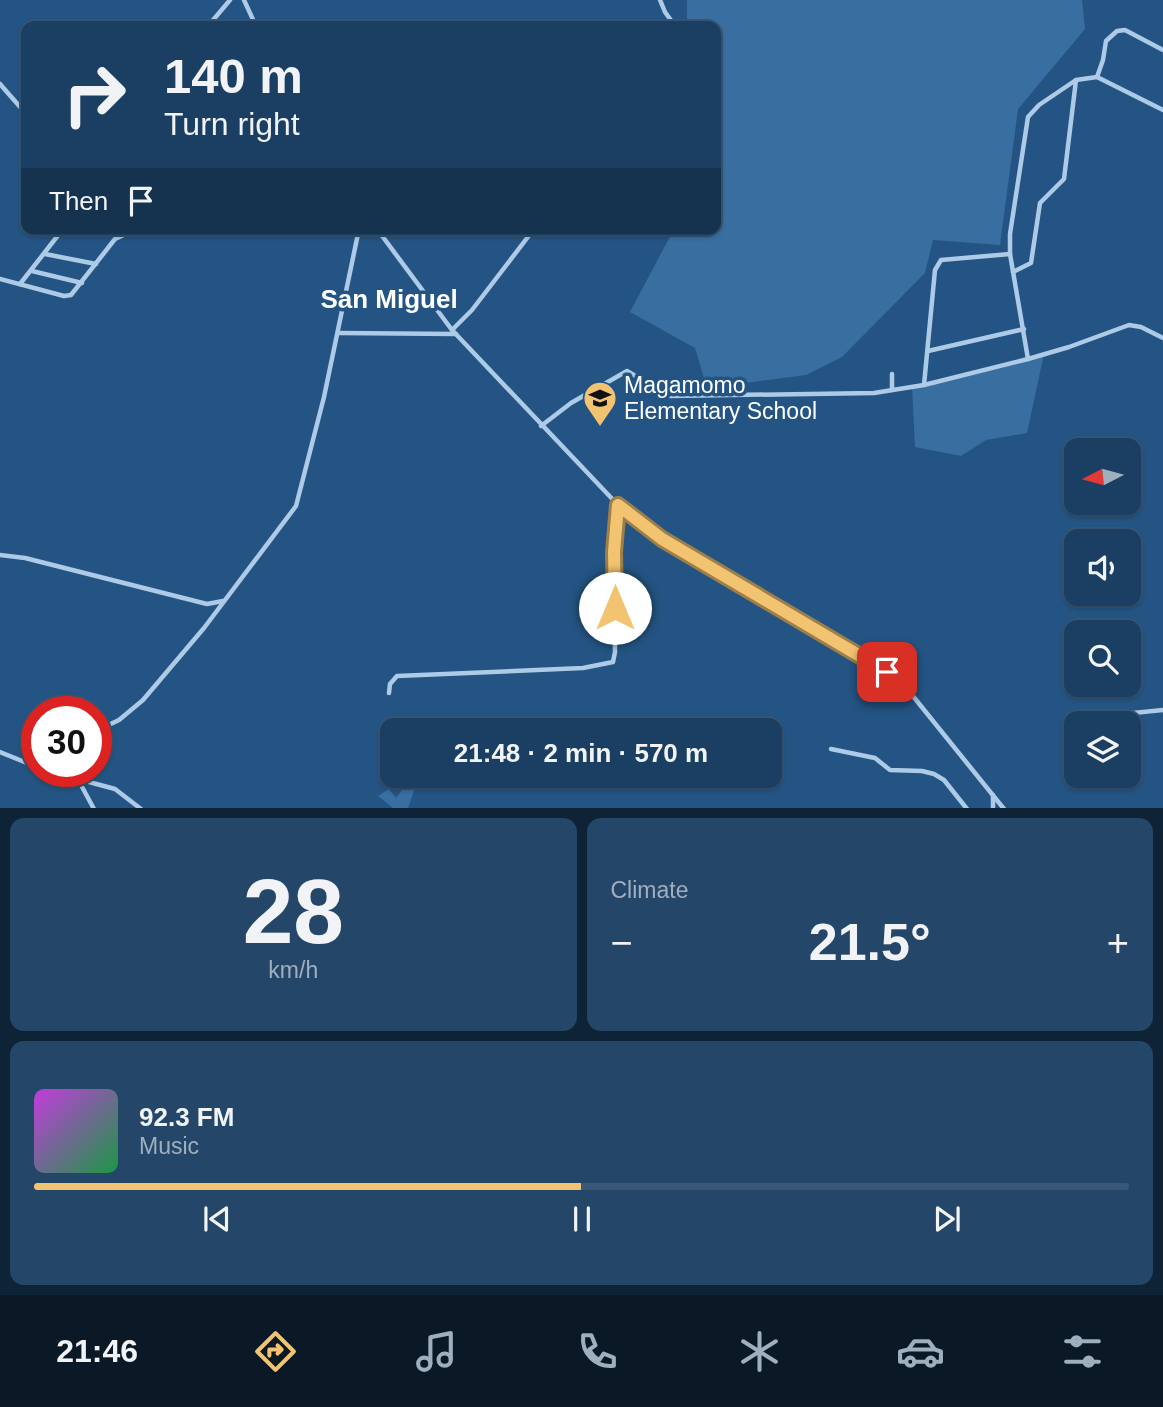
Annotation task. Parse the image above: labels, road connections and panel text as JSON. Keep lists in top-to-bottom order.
{
  "districts": ["San Miguel"],
  "places": {
    "school or university": ["Magamomo Elementary School"]
  },
  "north": "left",
  "page": {
    "turn": ["140 m", "Turn right"],
    "then": "Then",
    "limit": "30",
    "trip": "21:48 · 2 min · 570 m",
    "tile": [
      ["28", "km/h"],
      "Climate"
    ],
    "heat": ["−", "21.5°", "+"],
    "song": ["92.3 FM", "Music"],
    "tabs": "21:46"
  }
}
